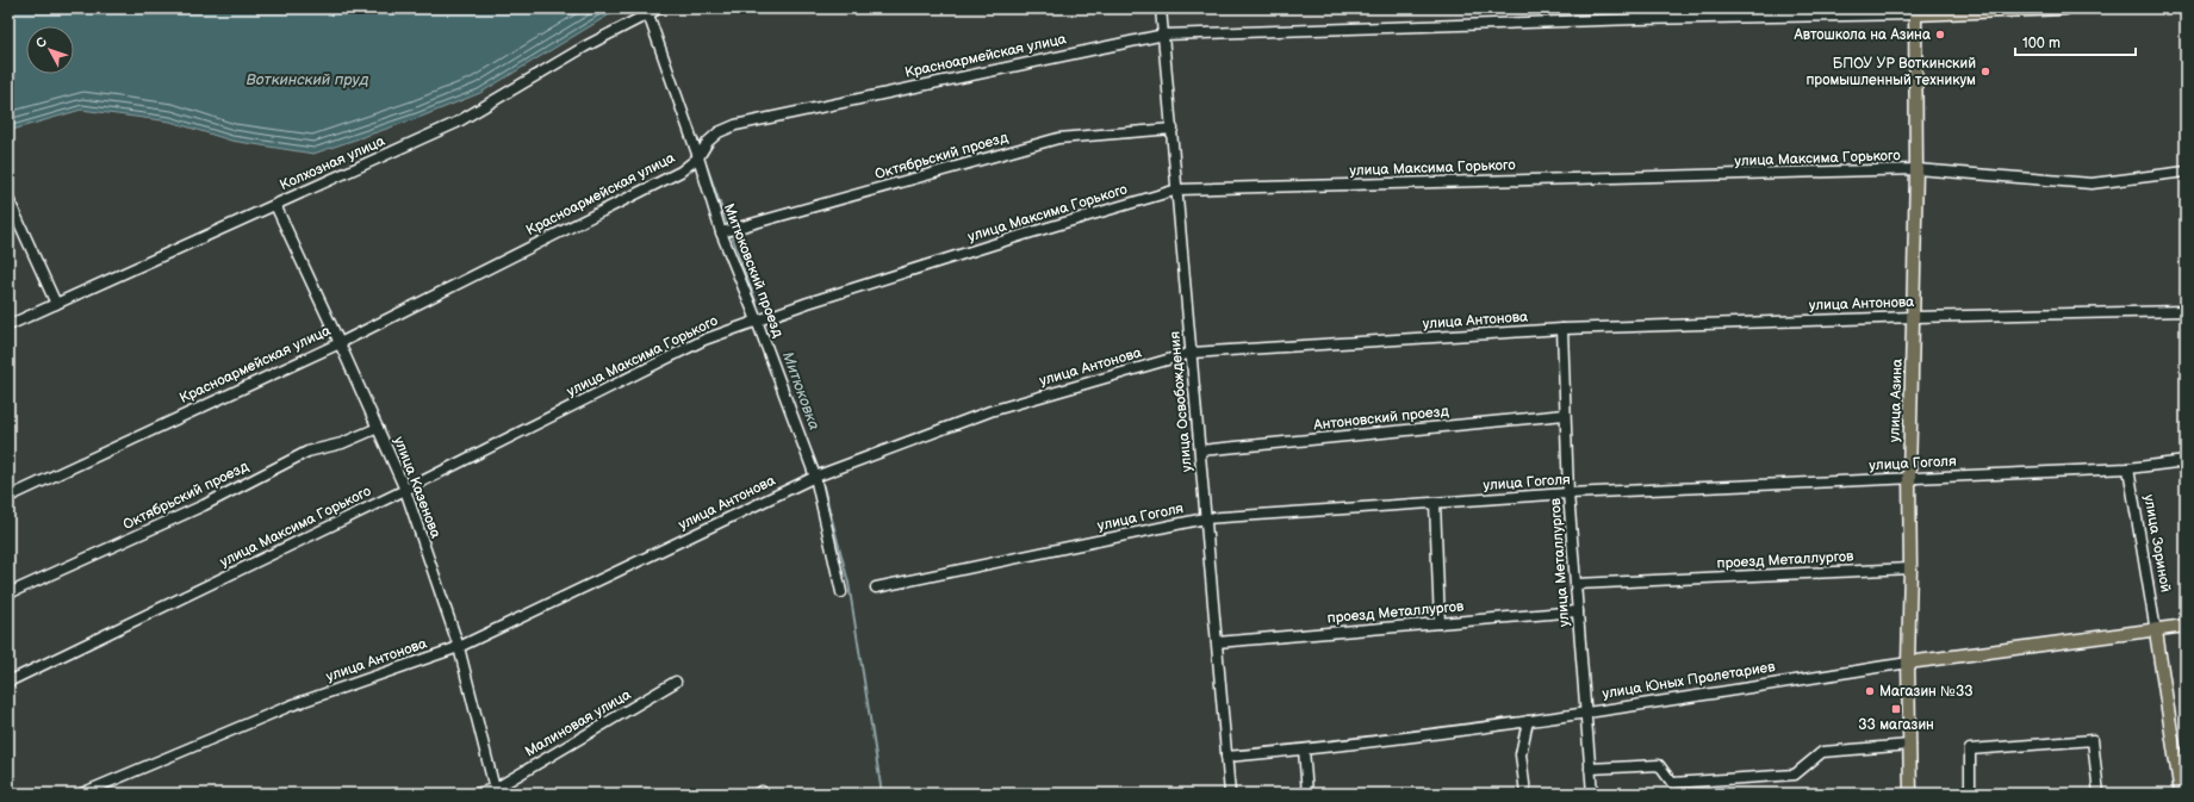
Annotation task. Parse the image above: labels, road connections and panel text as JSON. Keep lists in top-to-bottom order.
{
  "streets": {
    "main road": [
      "Красноармейская улица",
      "улица Азина",
      "улица Зориной",
      "улица Юных Пролетариев"
    ],
    "street": [
      "Октябрьский проезд",
      "улица Максима Горького",
      "Колхозная улица",
      "Митюковский проезд",
      "улица Антонова",
      "улица Освобождения",
      "Антоновский проезд",
      "улица Гоголя",
      "улица Казенова",
      "проезд Металлургов",
      "улица Металлургов",
      "Малиновая улица"
    ]
  },
  "crossings": [
    ["Красноармейская улица", "Митюковский проезд"],
    ["Красноармейская улица", "улица Азина"],
    ["Красноармейская улица", "улица Освобождения"],
    ["Красноармейская улица", "улица Казенова"],
    ["Октябрьский проезд", "Митюковский проезд"],
    ["Октябрьский проезд", "улица Освобождения"],
    ["Октябрьский проезд", "улица Казенова"],
    ["улица Максима Горького", "Митюковский проезд"],
    ["улица Максима Горького", "улица Азина"],
    ["улица Максима Горького", "улица Освобождения"],
    ["улица Максима Горького", "улица Казенова"],
    ["Колхозная улица", "Митюковский проезд"],
    ["Колхозная улица", "улица Казенова"],
    ["Митюковский проезд", "улица Антонова"],
    ["улица Антонова", "улица Азина"],
    ["улица Антонова", "улица Освобождения"],
    ["улица Антонова", "улица Казенова"],
    ["улица Антонова", "улица Металлургов"],
    ["улица Азина", "улица Гоголя"],
    ["улица Азина", "проезд Металлургов"],
    ["улица Азина", "улица Юных Пролетариев"],
    ["улица Освобождения", "Антоновский проезд"],
    ["улица Освобождения", "улица Гоголя"],
    ["улица Освобождения", "проезд Металлургов"],
    ["улица Освобождения", "улица Юных Пролетариев"],
    ["Антоновский проезд", "улица Металлургов"],
    ["улица Гоголя", "улица Зориной"],
    ["улица Гоголя", "улица Металлургов"],
    ["улица Казенова", "Малиновая улица"],
    ["улица Зориной", "улица Юных Пролетариев"],
    ["проезд Металлургов", "улица Металлургов"],
    ["улица Металлургов", "улица Юных Пролетариев"]
  ],
  "water": ["Воткинский пруд", "Митюковка"],
  "places": {
    "other": ["Автошкола на Азина", "БПОУ УР Воткинский промышленный техникум", "Магазин №33"],
    "transit": ["33 магазин"]
  },
  "scale_bar": "100 m",
  "north": "top left"
}
